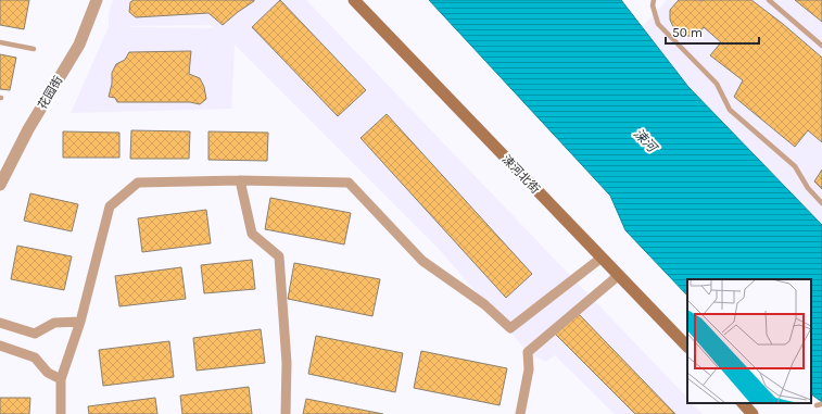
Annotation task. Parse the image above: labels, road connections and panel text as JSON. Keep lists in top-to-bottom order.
{
  "streets": {
    "main road": ["涑河北街"],
    "street": ["花园街"]
  },
  "water": ["涑河"],
  "scale_bar": "50 m"
}
